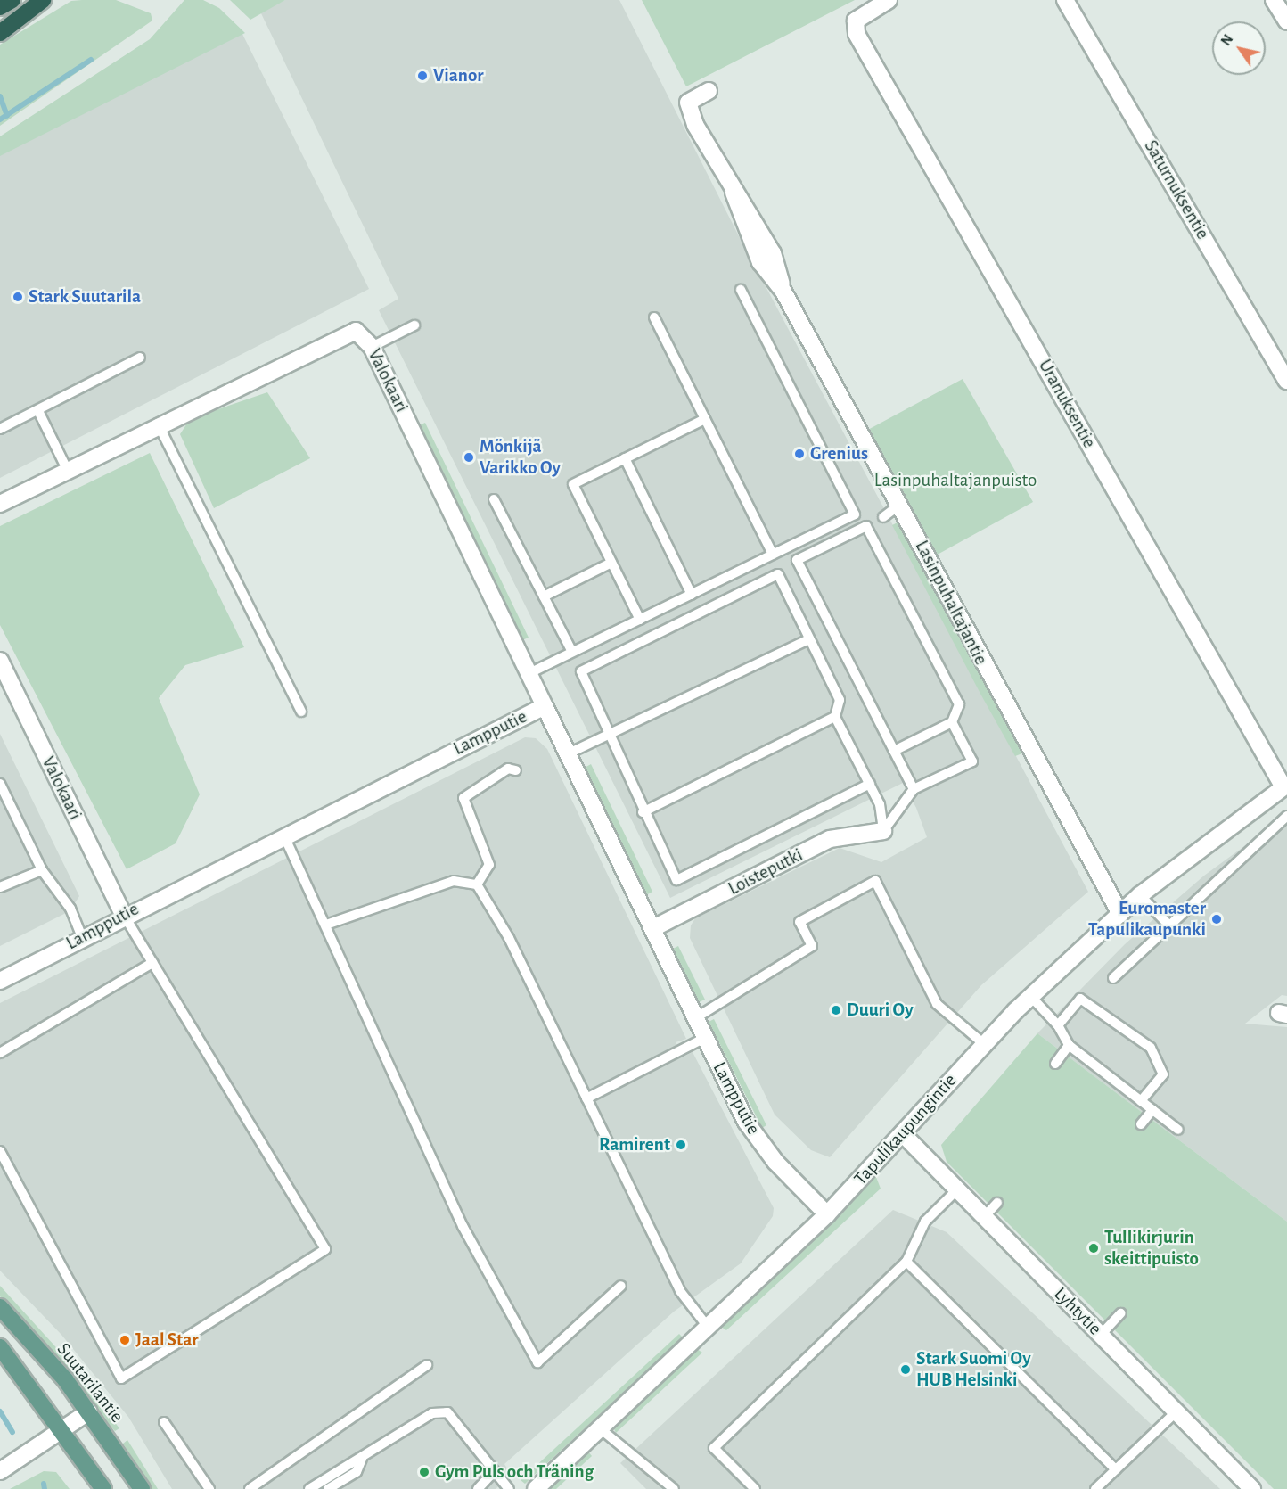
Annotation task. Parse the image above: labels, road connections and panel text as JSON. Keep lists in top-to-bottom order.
{
  "streets": {
    "main road": ["Suutarilantie"],
    "street": [
      "Saturnuksentie",
      "Valokaari",
      "Uranuksentie",
      "Lasinpuhaltajantie",
      "Lampputie",
      "Loisteputki",
      "Tapulikaupungintie",
      "Lyhtytie"
    ]
  },
  "crossings": [
    ["Valokaari", "Lampputie"],
    ["Uranuksentie", "Tapulikaupungintie"],
    ["Lasinpuhaltajantie", "Tapulikaupungintie"],
    ["Lampputie", "Loisteputki"],
    ["Lampputie", "Tapulikaupungintie"],
    ["Tapulikaupungintie", "Lyhtytie"]
  ],
  "parks": ["Lasinpuhaltajanpuisto"],
  "places": [
    "Vianor",
    "Stark Suutarila",
    "Grenius",
    "Mönkijä Varikko Oy",
    "Euromaster Tapulikaupunki",
    "Duuri Oy",
    "Ramirent",
    "Tullikirjurin skeittipuisto",
    "Jaal Star",
    "Stark Suomi Oy HUB Helsinki",
    "Gym Puls och Träning"
  ],
  "north": "top left"
}
